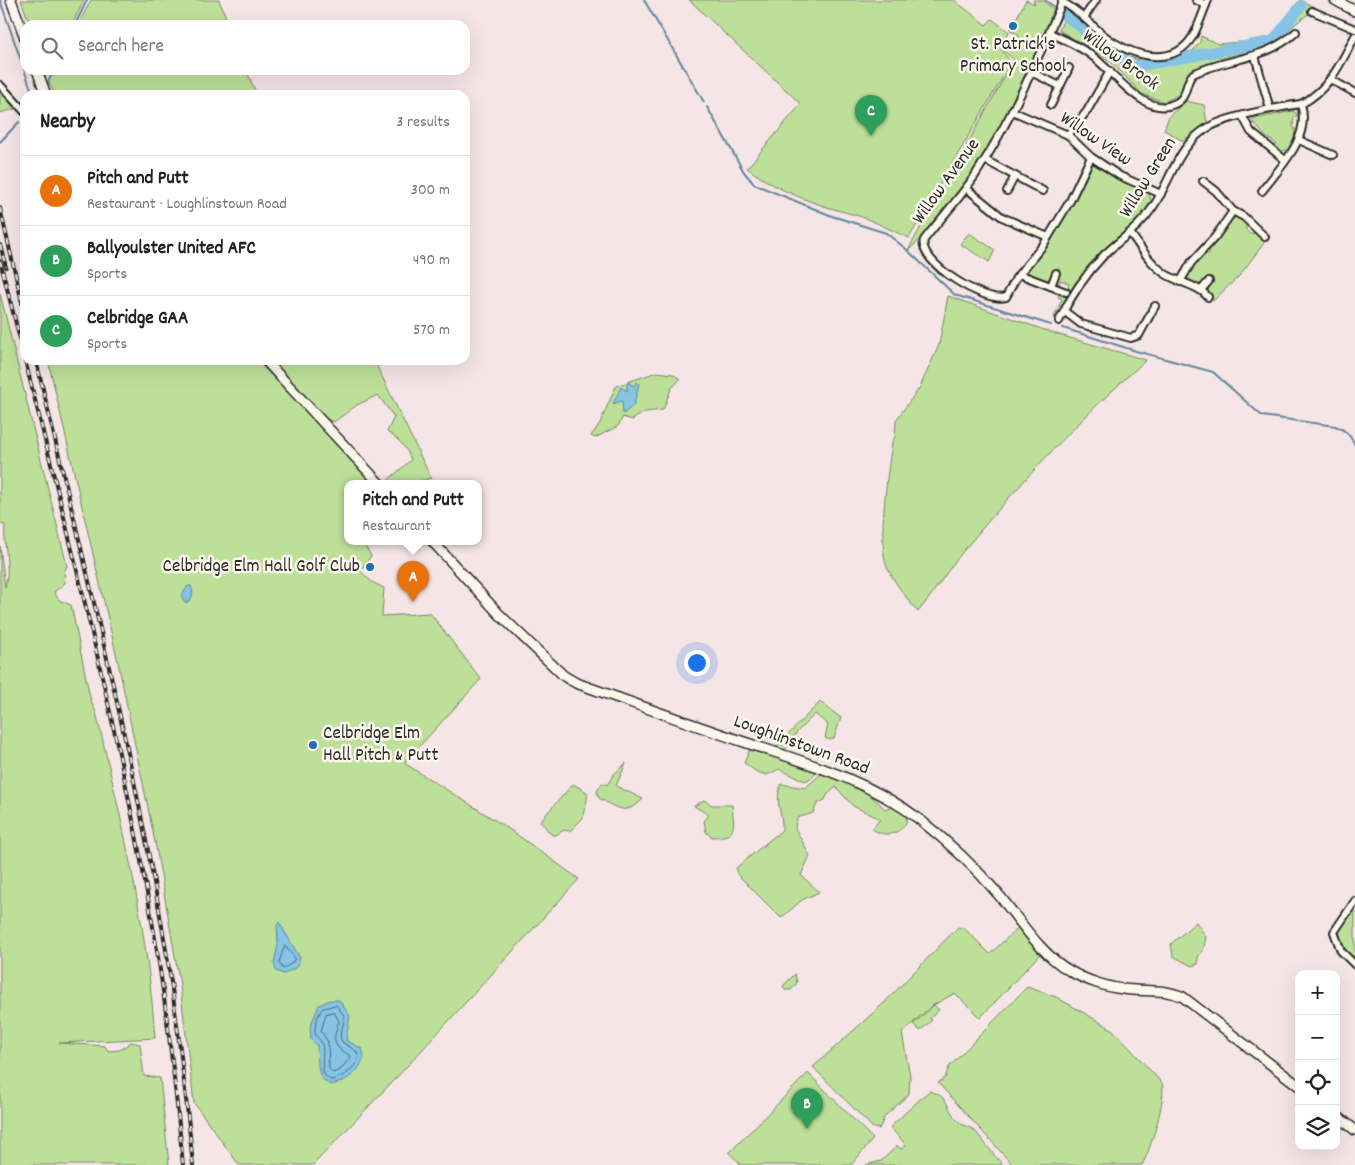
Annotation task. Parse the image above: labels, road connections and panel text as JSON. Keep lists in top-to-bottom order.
{
  "streets": {
    "street": [
      "Willow Brook",
      "Willow View",
      "Willow Green",
      "Willow Avenue",
      "Loughlinstown Road"
    ]
  },
  "crossings": [
    ["Willow Brook", "Willow Avenue"],
    ["Willow View", "Willow Green"],
    ["Willow View", "Willow Avenue"]
  ],
  "places": ["St. Patrick's Primary School", "Celbridge Elm Hall Golf Club", "Celbridge Elm Hall Pitch & Putt"],
  "page": {
    "search": "Search here",
    "heading": ["Nearby", "3 results"],
    "pins": ["C", "A", "B"],
    "list": [
      {
        "mark": "A",
        "name": "Pitch and Putt",
        "note": "Restaurant · Loughlinstown Road",
        "value": "300 m"
      },
      {
        "mark": "B",
        "name": "Ballyoulster United AFC",
        "note": "Sports",
        "value": "490 m"
      },
      {
        "mark": "C",
        "name": "Celbridge GAA",
        "note": "Sports",
        "value": "570 m"
      }
    ],
    "popup": ["Pitch and Putt", "Restaurant"],
    "map_buttons": ["+", "−"]
  }
}
